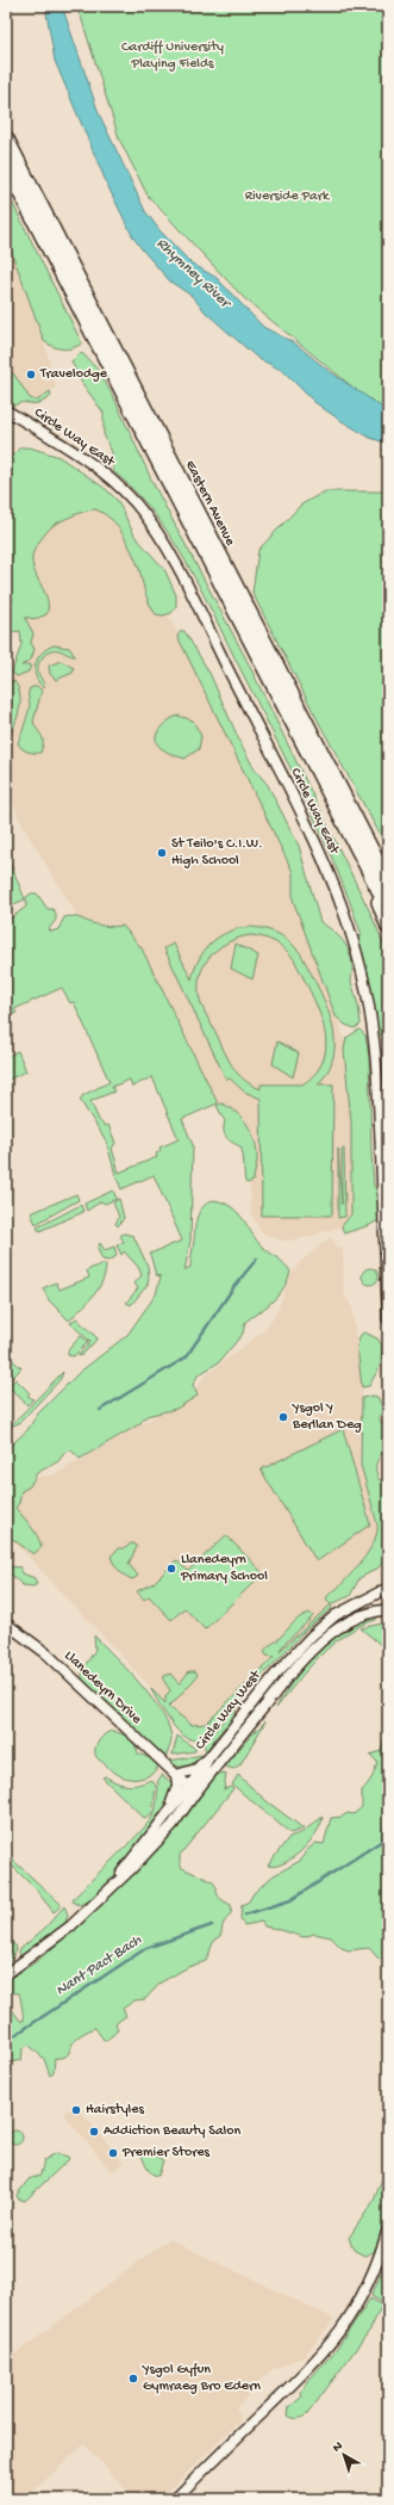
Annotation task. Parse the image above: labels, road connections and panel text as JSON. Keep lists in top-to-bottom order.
{
  "streets": {
    "highway": ["Eastern Avenue"],
    "street": ["Circle Way East", "Llanedeyrn Drive", "Circle Way West"]
  },
  "crossings": [
    ["Llanedeyrn Drive", "Circle Way West"]
  ],
  "water": ["Rhymney River", "Nant Pact Bach"],
  "parks": ["Cardiff University Playing Fields", "Riverside Park"],
  "places": [
    "Travelodge",
    "St Teilo's C.I.W. High School",
    "Ysgol Y Berllan Deg",
    "Llanedeyrn Primary School",
    "Hairstyles",
    "Addiction Beauty Salon",
    "Premier Stores",
    "Ysgol Gyfun Gymraeg Bro Edern"
  ],
  "north": "top left"
}
